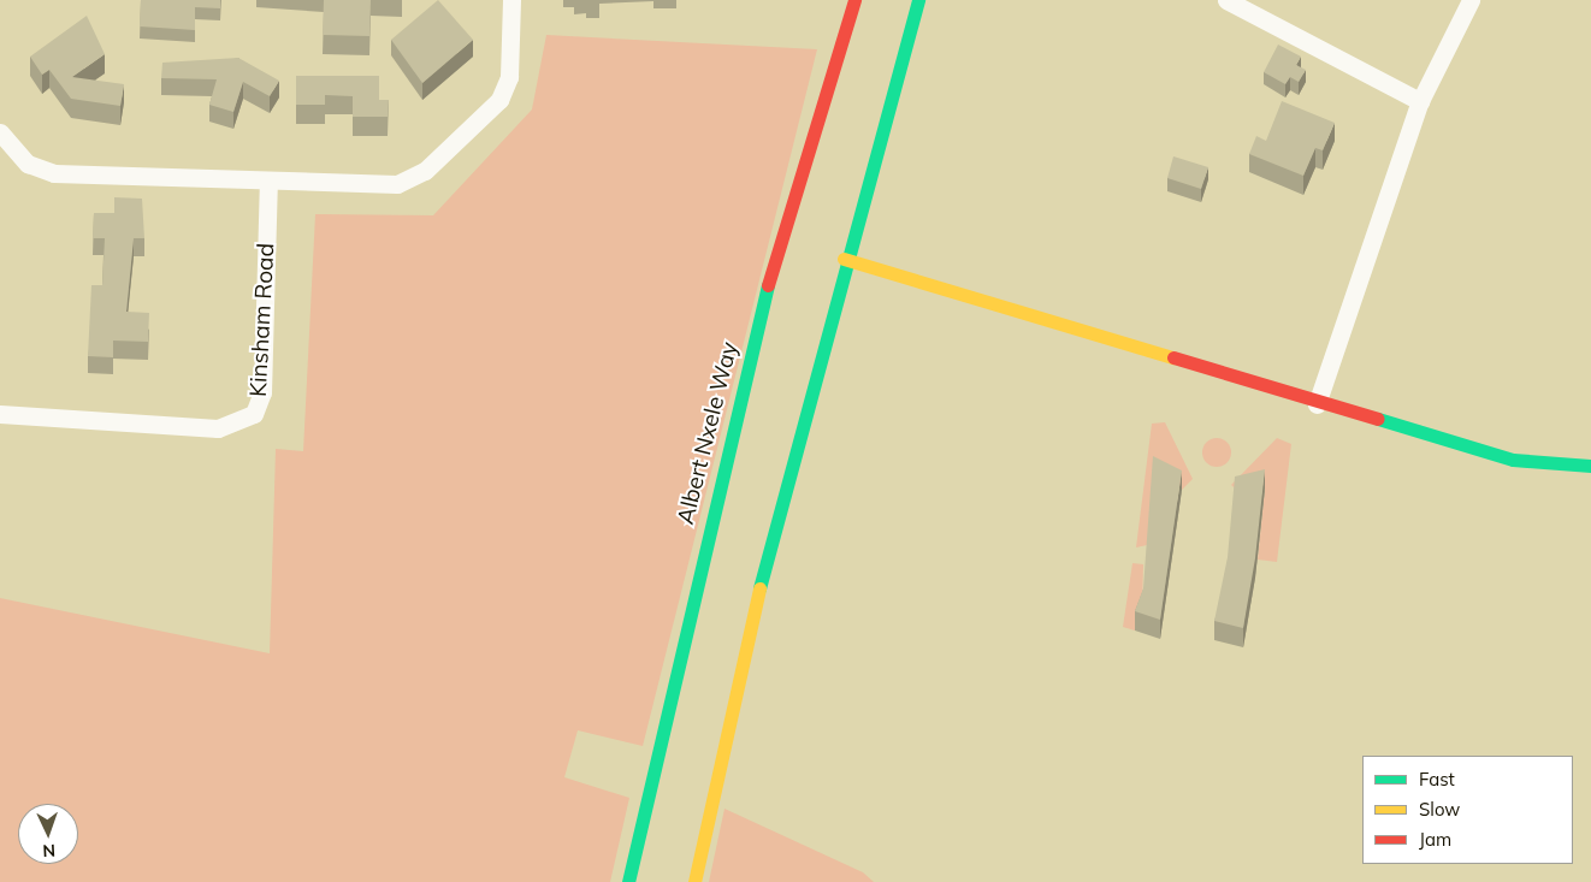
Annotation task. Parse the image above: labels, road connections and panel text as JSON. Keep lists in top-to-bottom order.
{
  "streets": {
    "main road": ["Albert Nxele Way"],
    "street": ["Kinsham Road"]
  },
  "legend": ["Fast", "Slow", "Jam"],
  "north": "bottom"
}
